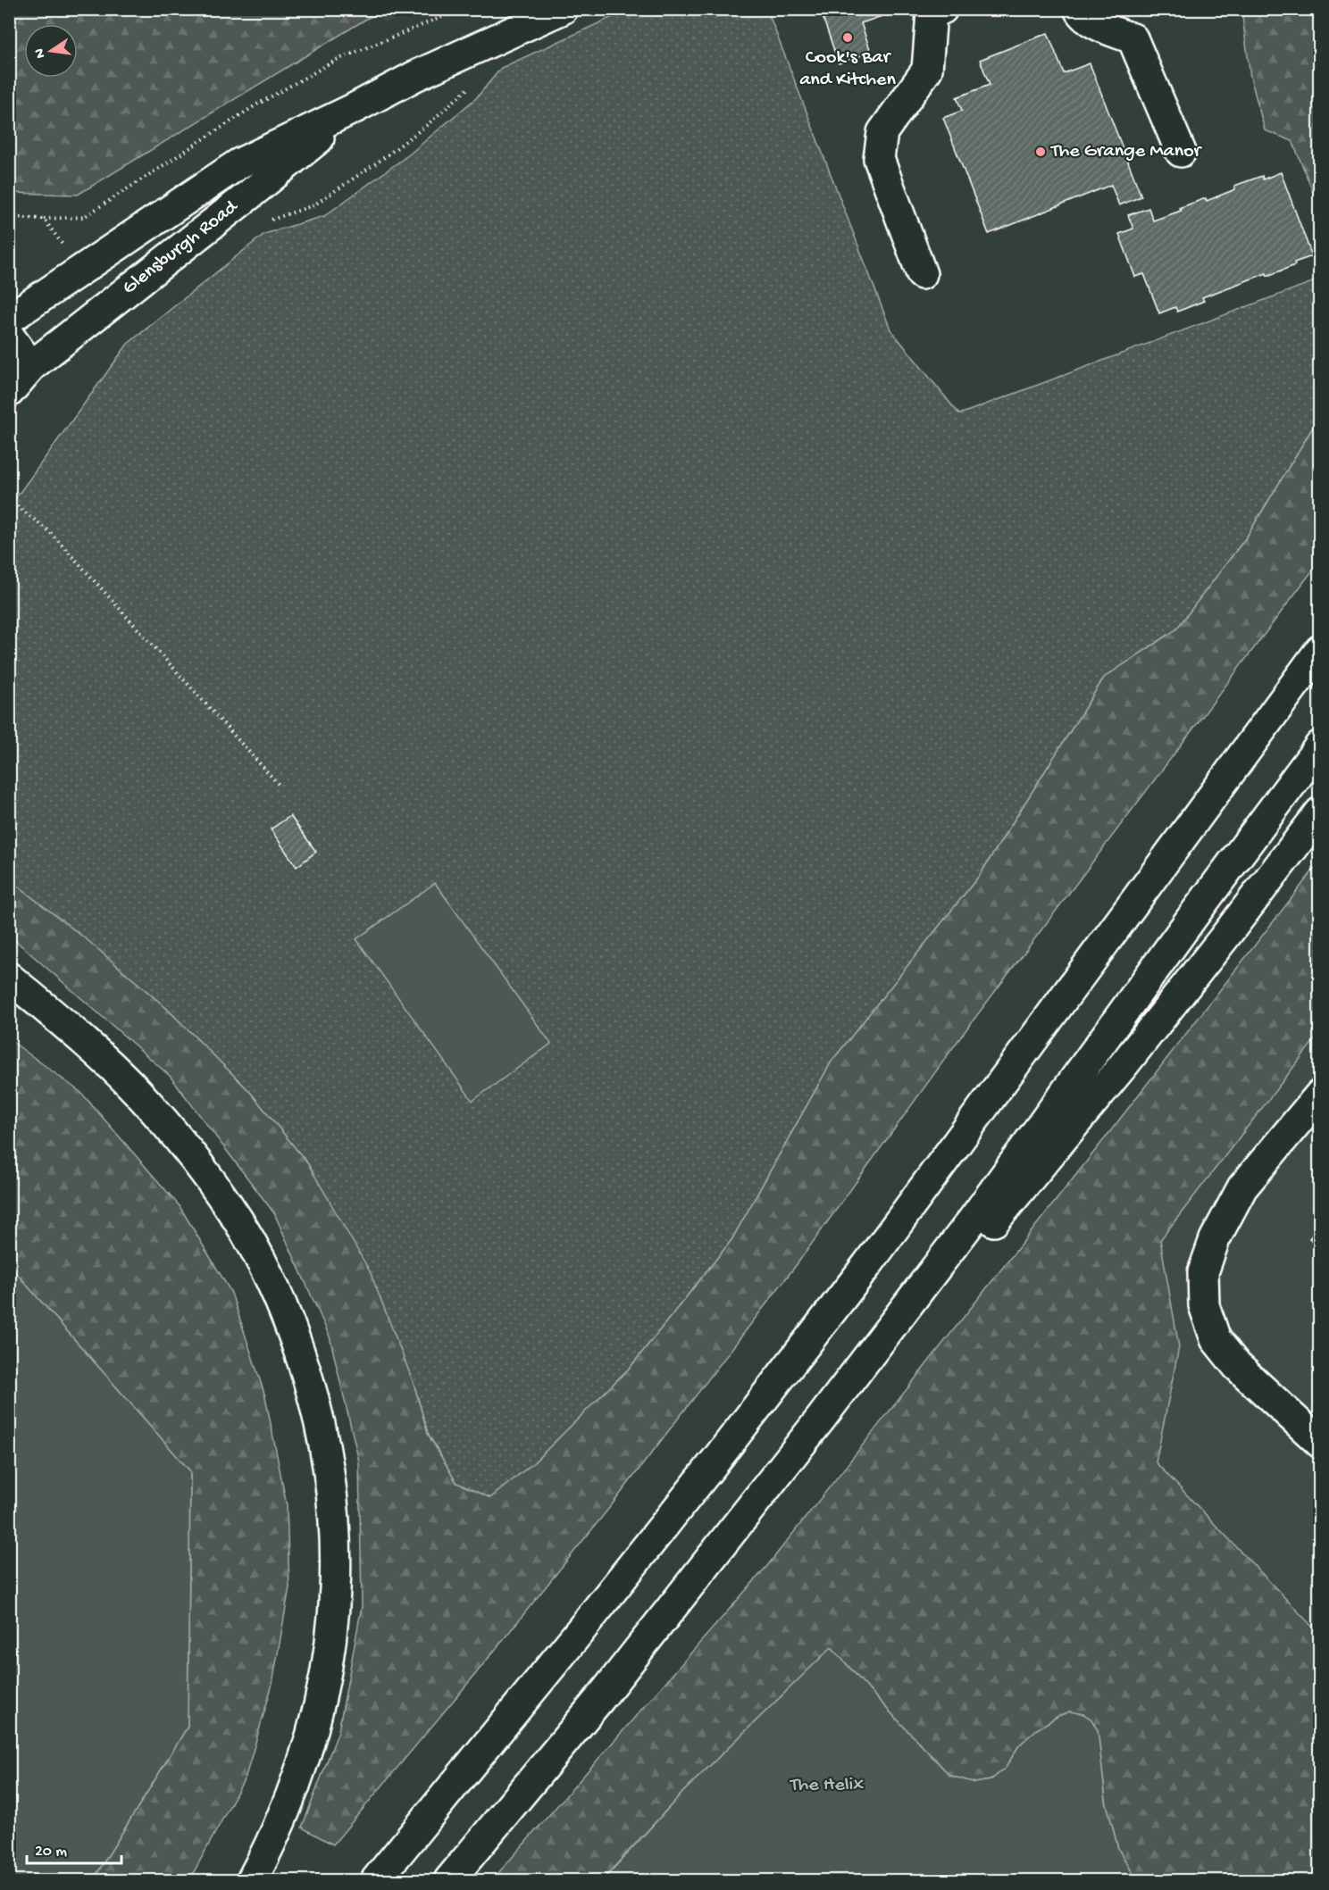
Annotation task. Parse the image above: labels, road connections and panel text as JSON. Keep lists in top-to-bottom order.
{
  "streets": {
    "main road": ["Glensburgh Road"]
  },
  "parks": ["The Helix"],
  "places": ["Cook's Bar and Kitchen", "The Grange Manor"],
  "scale_bar": "20 m",
  "north": "left"
}
